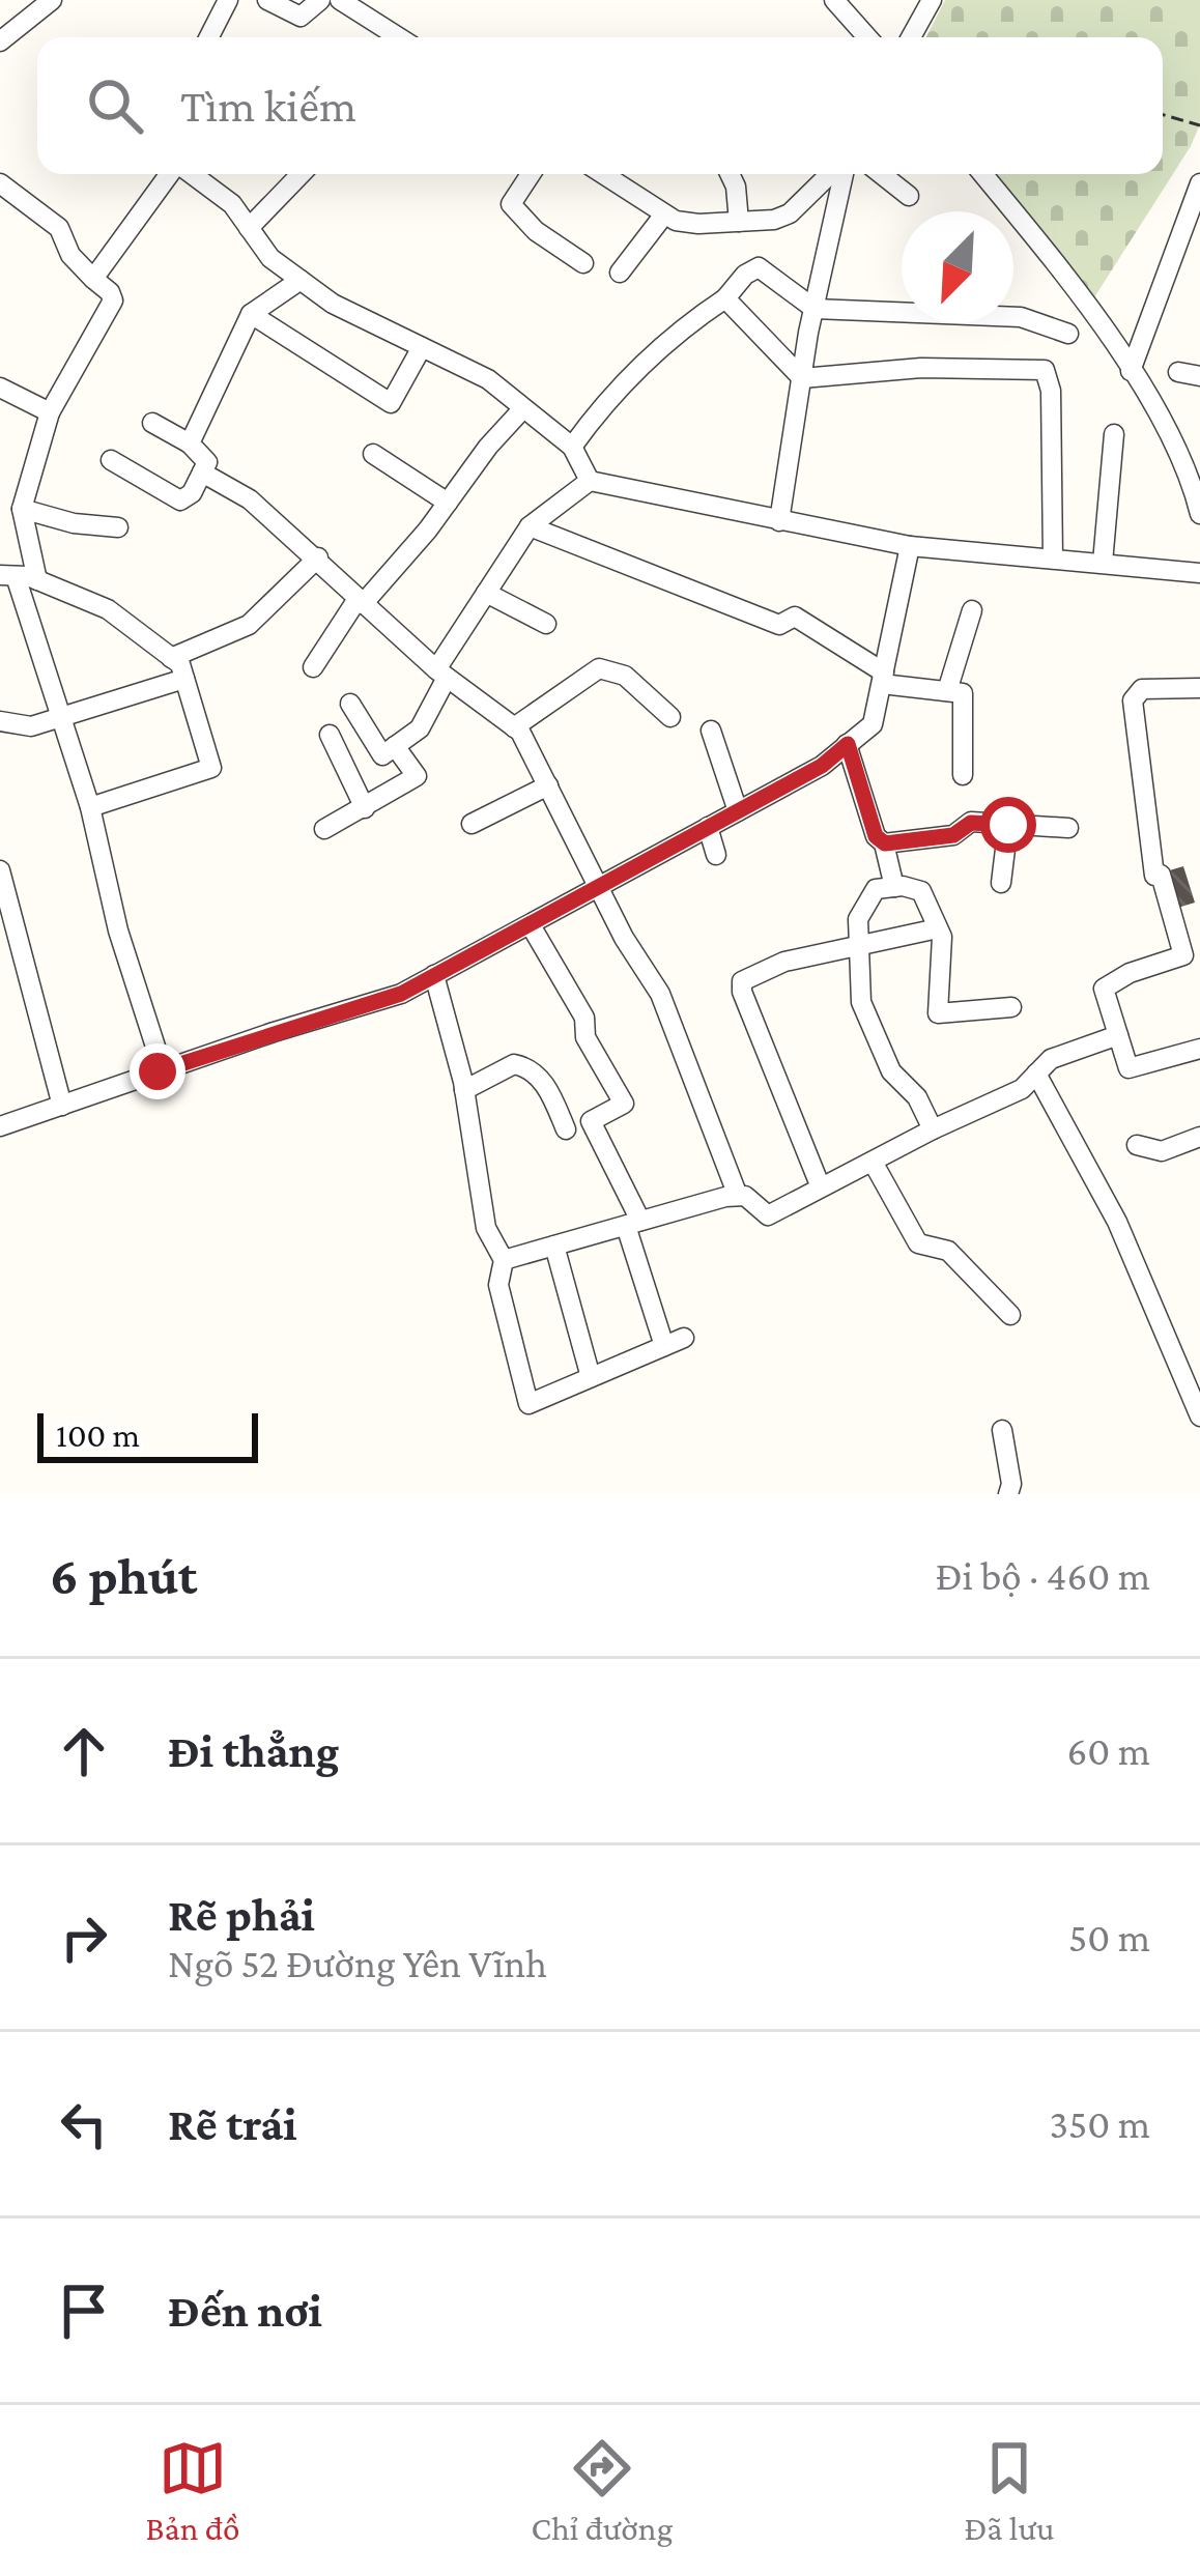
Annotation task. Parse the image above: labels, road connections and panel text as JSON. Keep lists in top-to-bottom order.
{
  "scale_bar": "100 m",
  "north": "bottom left",
  "page": {
    "search": "Tìm kiếm",
    "scale": "100 m",
    "heading": ["6 phút", "Đi bộ · 460 m"],
    "list": [
      ["Đi thẳng", "60 m"],
      ["Rẽ phải", "Ngõ 52 Đường Yên Vĩnh", "50 m"],
      ["Rẽ trái", "350 m"],
      "Đến nơi"
    ],
    "nav": ["Bản đồ", "Chỉ đường", "Đã lưu"]
  }
}
